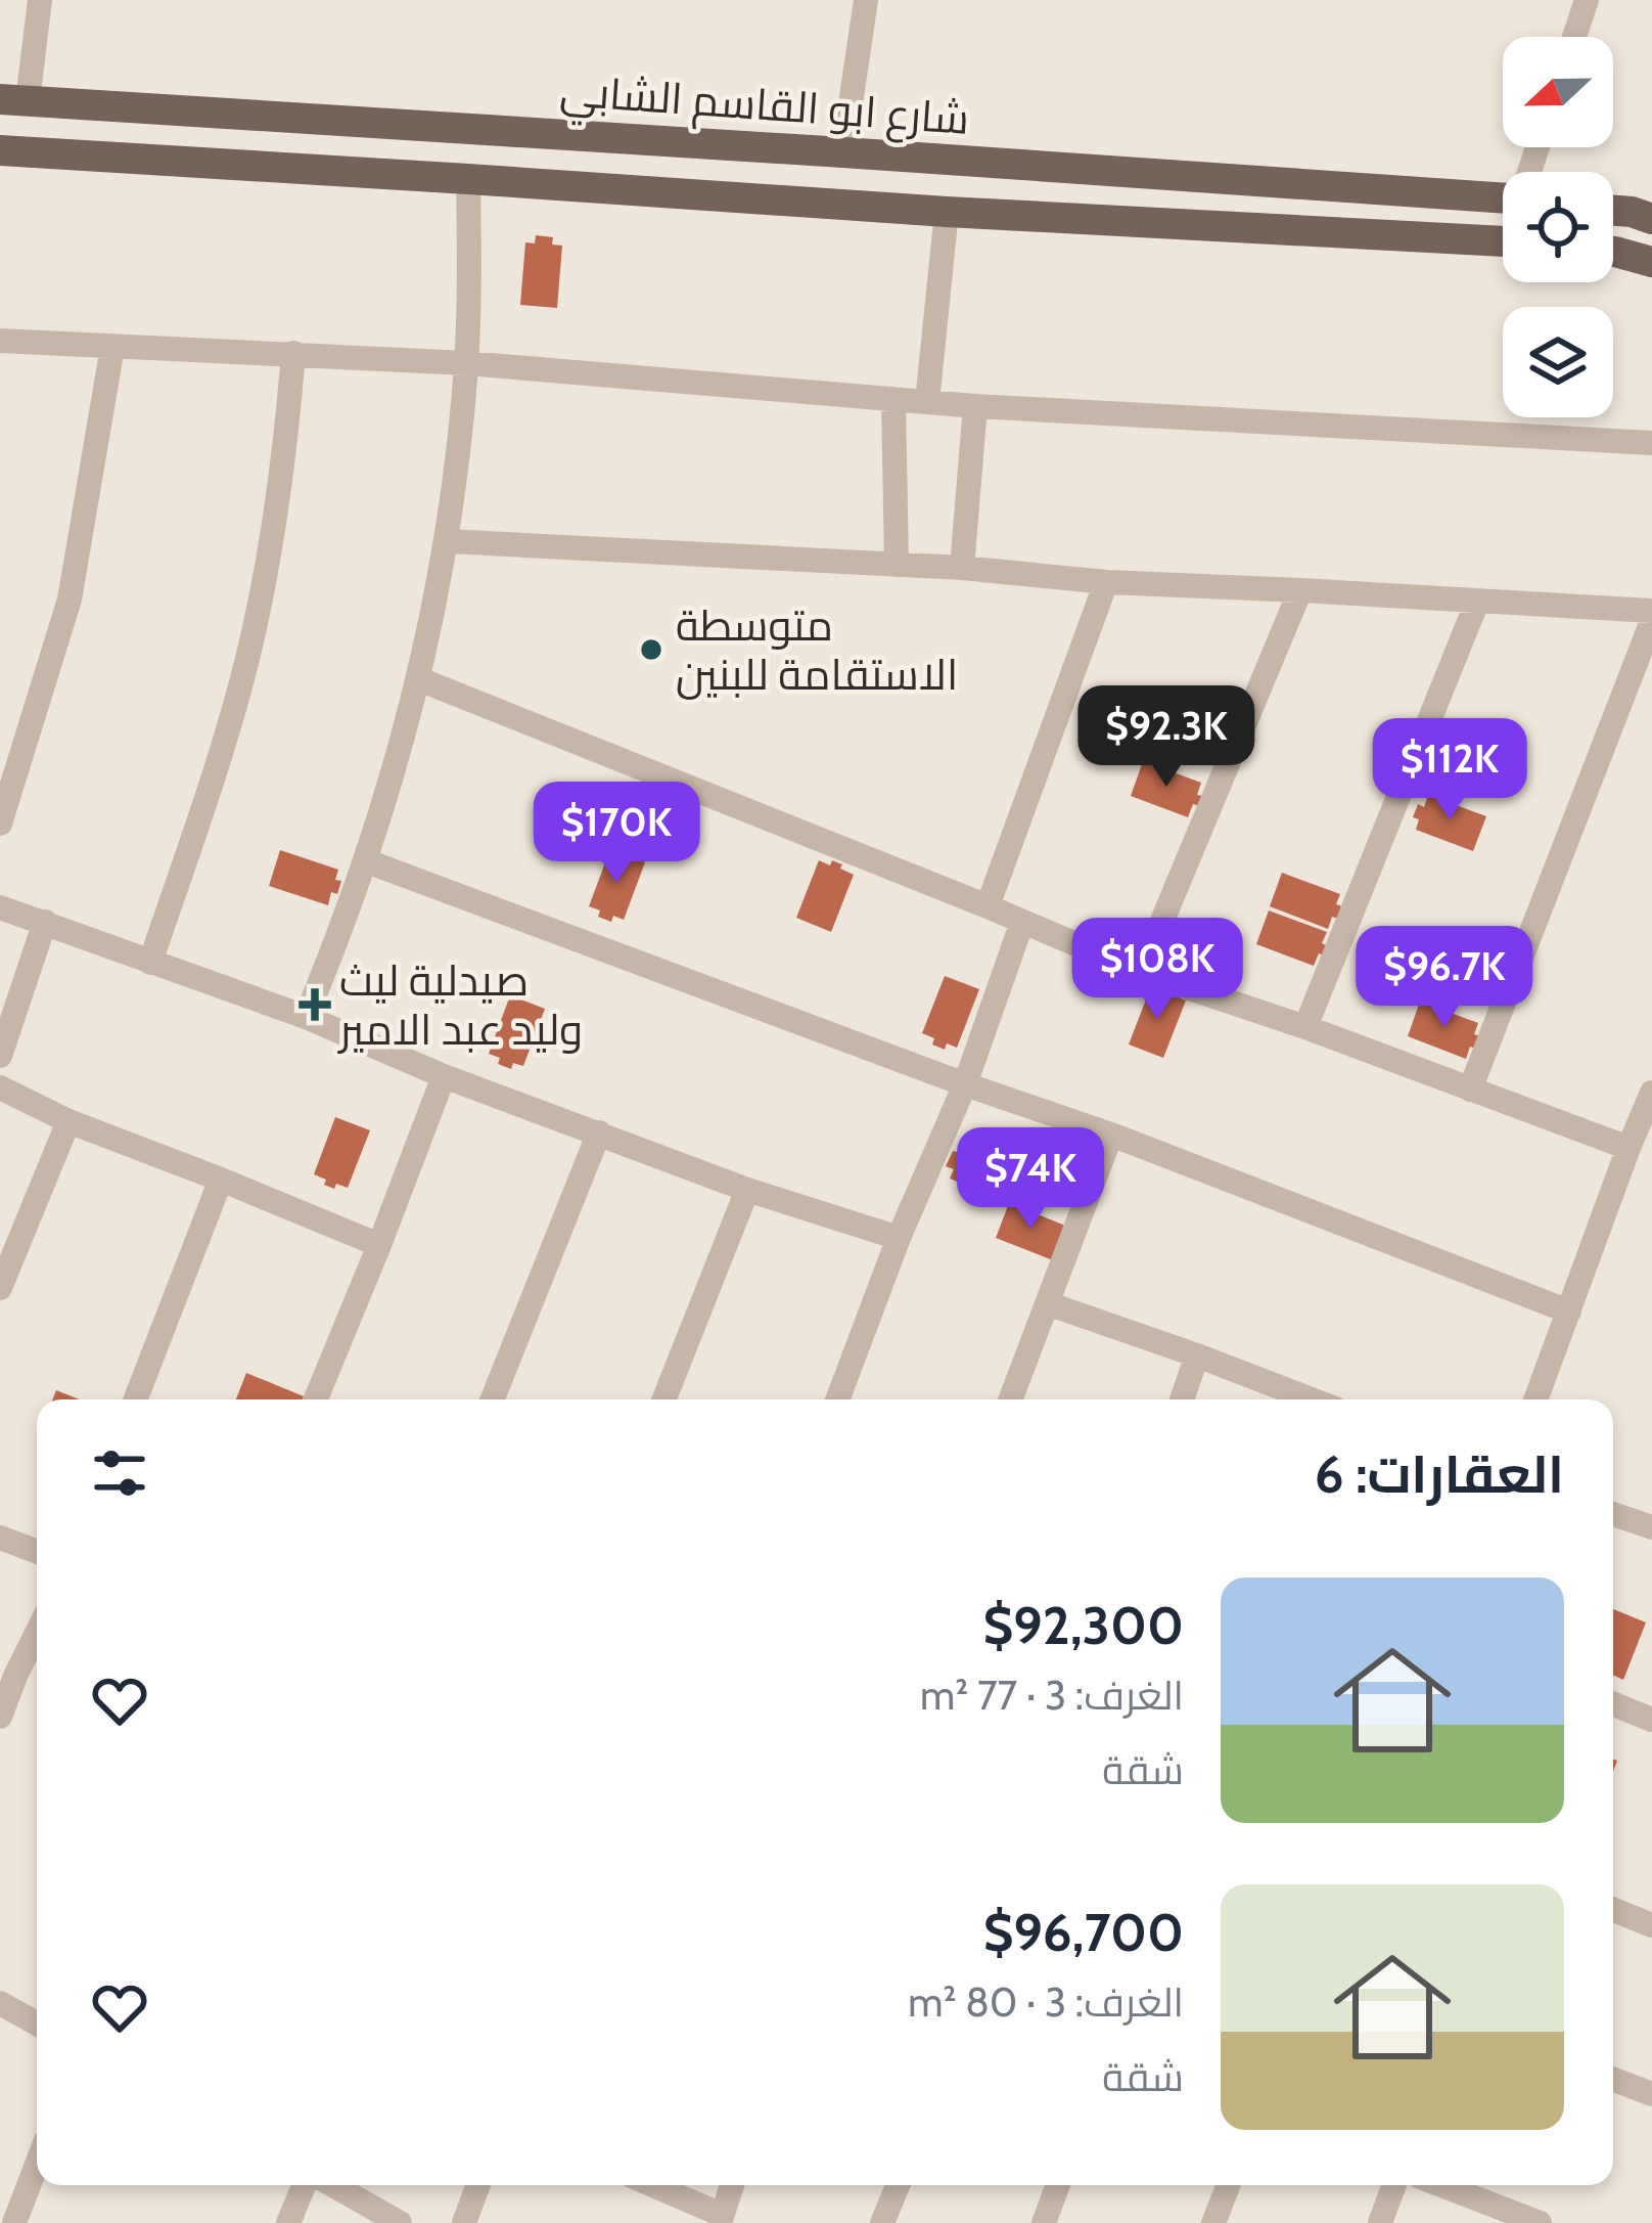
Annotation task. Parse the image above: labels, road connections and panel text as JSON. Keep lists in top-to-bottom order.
{
  "streets": {
    "main road": ["شارع ابو القاسم الشابي"]
  },
  "places": {
    "other": ["متوسطة الاستقامة للبنين"],
    "health": ["صيدلية ليث وليد عبد الامير"]
  },
  "north": "left",
  "page": {
    "price": [
      "$92.3K",
      "$112K",
      "$170K",
      "$108K",
      "$96.7K",
      "$74K"
    ],
    "heading": "العقارات: 6",
    "list": [
      {
        "name": "$92,300",
        "note": "الغرف: 3 · 77 m² · شقة"
      },
      {
        "name": "$96,700",
        "note": "الغرف: 3 · 80 m² · شقة"
      }
    ]
  }
}
